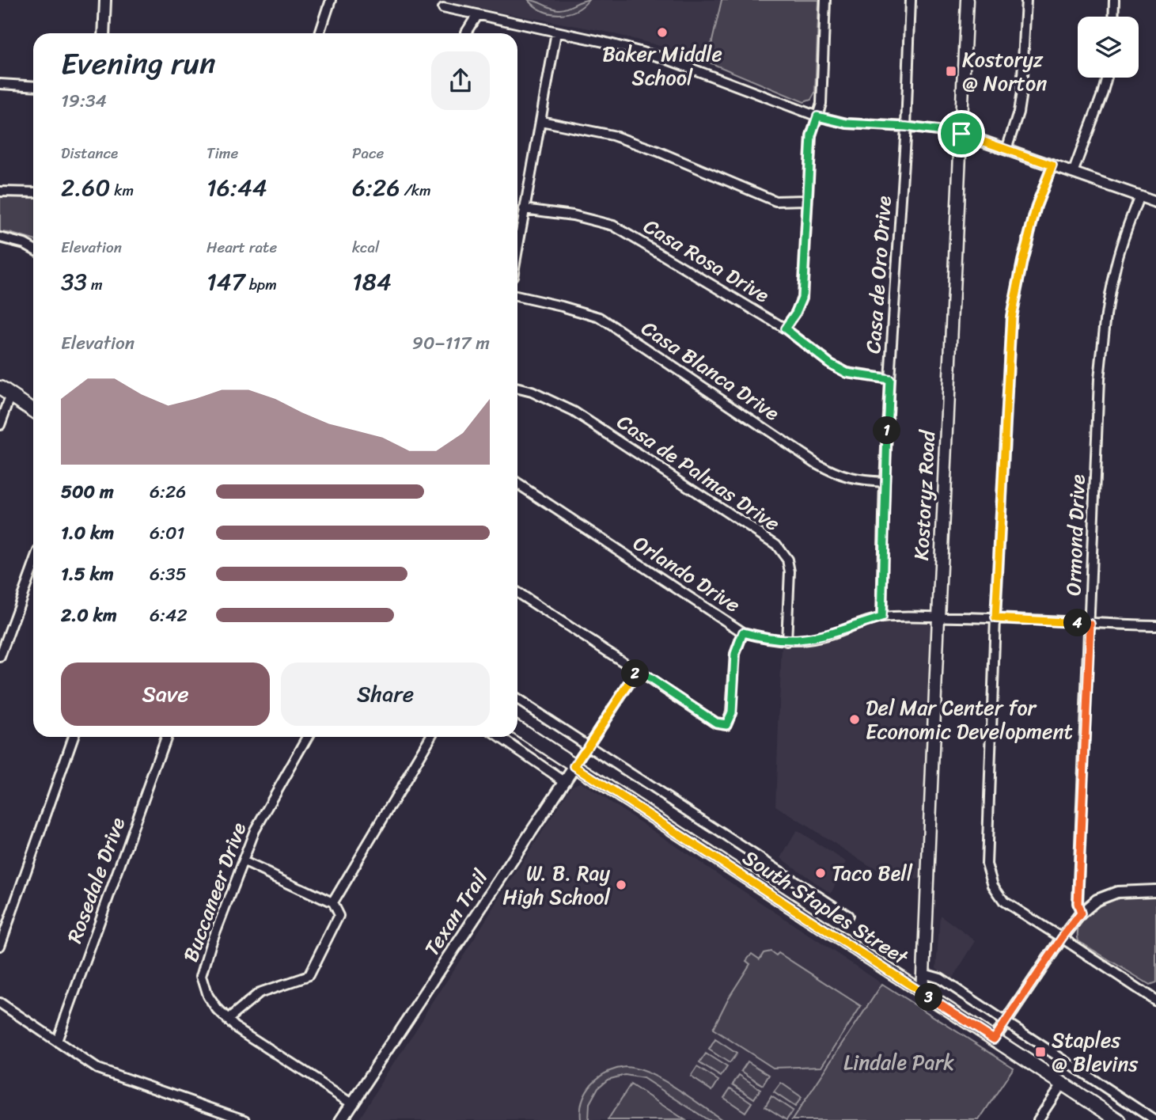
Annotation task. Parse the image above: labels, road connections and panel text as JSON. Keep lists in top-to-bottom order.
{
  "streets": {
    "main road": ["Kostoryz Road", "South Staples Street"],
    "street": [
      "Casa Rosa Drive",
      "Casa de Oro Drive",
      "Casa Blanca Drive",
      "Casa de Palmas Drive",
      "Ormond Drive",
      "Orlando Drive",
      "Rosedale Drive",
      "Buccaneer Drive",
      "Texan Trail"
    ]
  },
  "crossings": [
    ["Casa Rosa Drive", "Casa de Oro Drive"],
    ["Casa de Oro Drive", "Casa Blanca Drive"],
    ["Casa de Oro Drive", "Orlando Drive"],
    ["Casa de Palmas Drive", "Orlando Drive"],
    ["Kostoryz Road", "Orlando Drive"],
    ["Kostoryz Road", "South Staples Street"],
    ["Ormond Drive", "Orlando Drive"],
    ["Buccaneer Drive", "Texan Trail"],
    ["South Staples Street", "Texan Trail"]
  ],
  "parks": ["Lindale Park"],
  "places": {
    "other": [
      "Baker Middle School",
      "Del Mar Center for Economic Development",
      "Taco Bell",
      "W. B. Ray High School"
    ],
    "transit": ["Kostoryz @ Norton", "Staples @ Blevins"]
  },
  "page": {
    "heading": ["Evening run", "19:34"],
    "stats": [
      ["Distance", "2.60 km"],
      ["Time", "16:44"],
      ["Pace", "6:26 /km"],
      ["Elevation", "33 m"],
      ["Heart rate", "147 bpm"],
      ["kcal", "184"]
    ],
    "chart": ["Elevation", "90–117 m"],
    "pins": [
      "1",
      "4",
      "2",
      "3"
    ],
    "list": [
      {
        "name": "500 m",
        "note": "6:26"
      },
      {
        "name": "1.0 km",
        "note": "6:01"
      },
      {
        "name": "1.5 km",
        "note": "6:35"
      },
      {
        "name": "2.0 km",
        "note": "6:42"
      }
    ],
    "buttons": ["Save", "Share"]
  }
}
